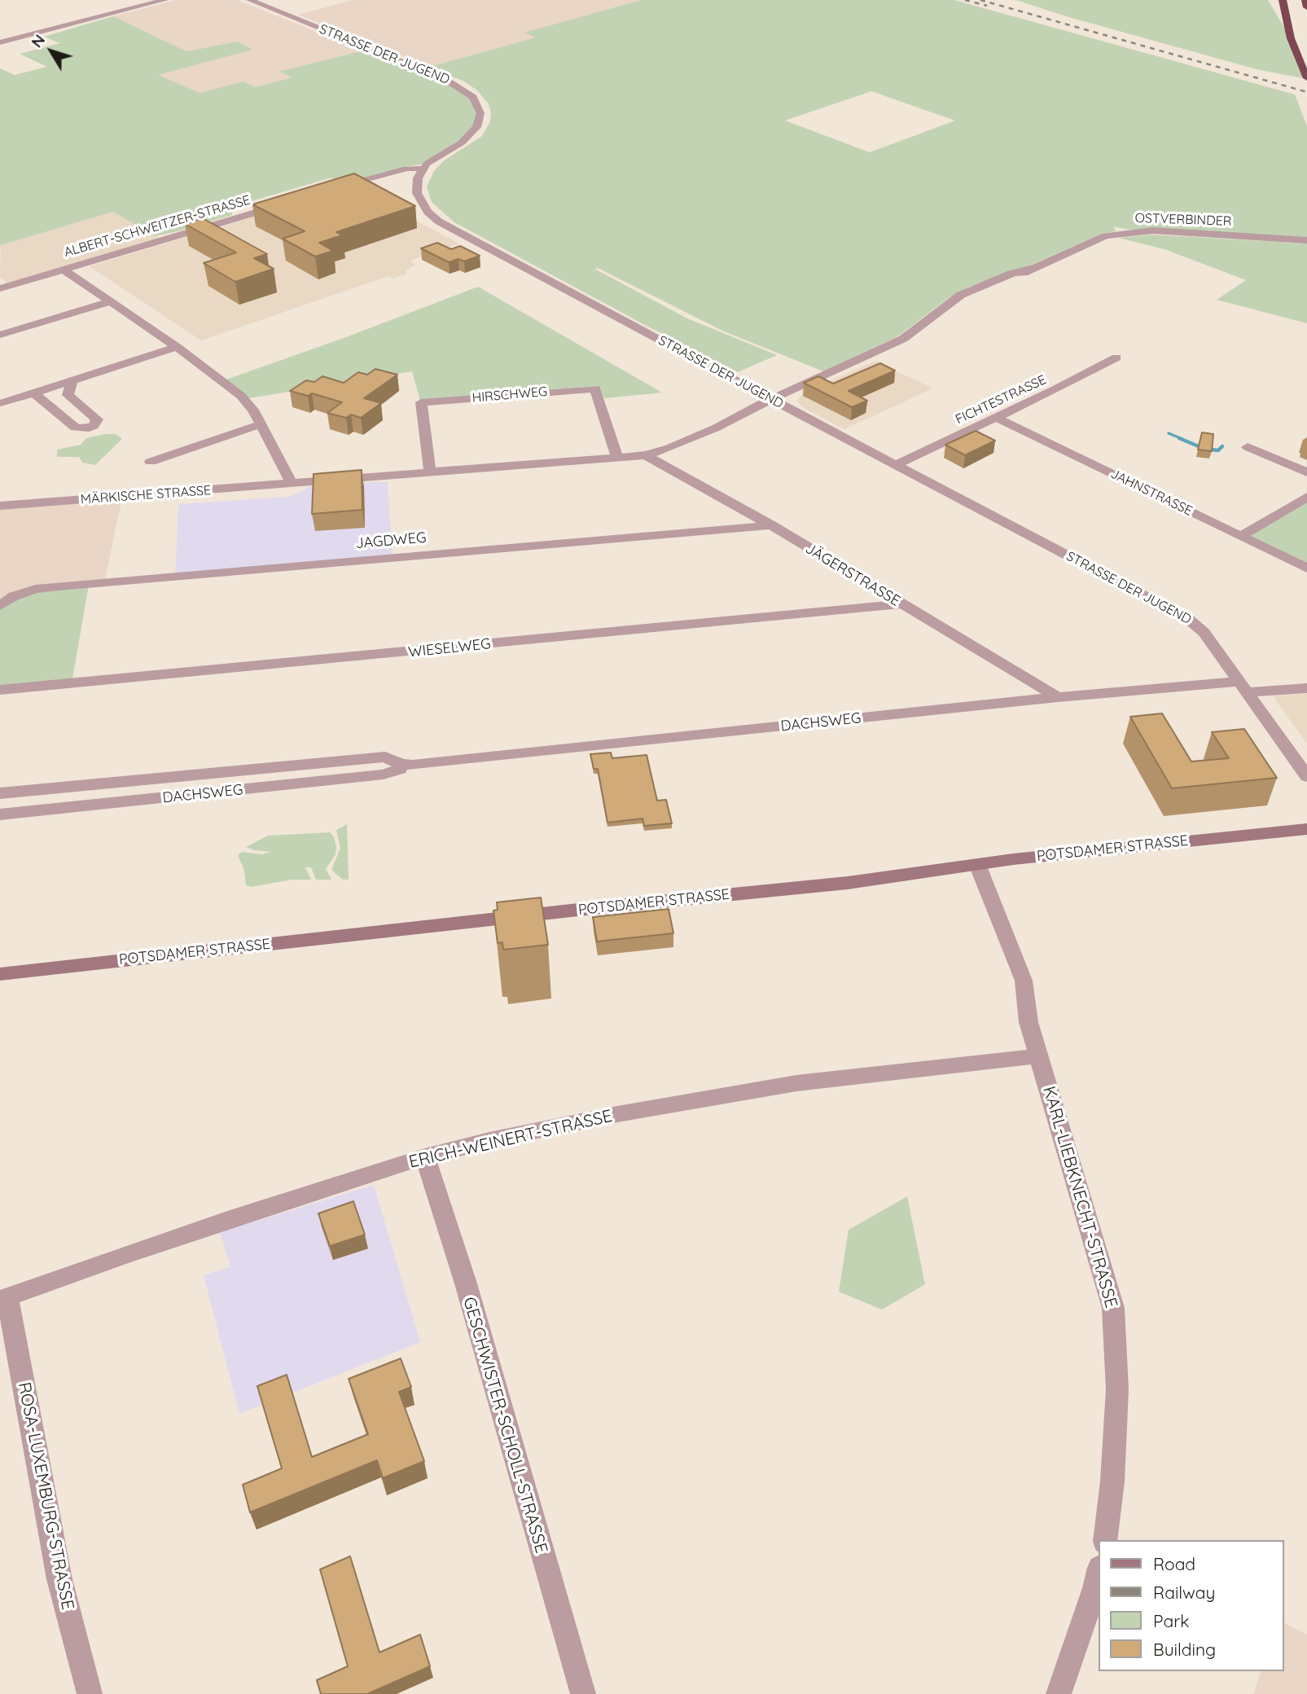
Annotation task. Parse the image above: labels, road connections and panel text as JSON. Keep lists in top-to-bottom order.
{
  "streets": {
    "main road": ["POTSDAMER STRASSE"],
    "street": [
      "STRASSE DER JUGEND",
      "OSTVERBINDER",
      "ALBERT-SCHWEITZER-STRASSE",
      "HIRSCHWEG",
      "FICHTESTRASSE",
      "JAHNSTRASSE",
      "MÄRKISCHE STRASSE",
      "JAGDWEG",
      "JÄGERSTRASSE",
      "WIESELWEG",
      "DACHSWEG",
      "ERICH-WEINERT-STRASSE",
      "KARL-LIEBKNECHT-STRASSE",
      "GESCHWISTER-SCHOLL-STRASSE",
      "ROSA-LUXEMBURG-STRASSE"
    ]
  },
  "crossings": [
    ["STRASSE DER JUGEND", "OSTVERBINDER"],
    ["STRASSE DER JUGEND", "FICHTESTRASSE"],
    ["STRASSE DER JUGEND", "DACHSWEG"],
    ["FICHTESTRASSE", "JAHNSTRASSE"],
    ["JAGDWEG", "JÄGERSTRASSE"],
    ["JÄGERSTRASSE", "WIESELWEG"],
    ["JÄGERSTRASSE", "DACHSWEG"],
    ["POTSDAMER STRASSE", "KARL-LIEBKNECHT-STRASSE"],
    ["ERICH-WEINERT-STRASSE", "KARL-LIEBKNECHT-STRASSE"],
    ["ERICH-WEINERT-STRASSE", "GESCHWISTER-SCHOLL-STRASSE"],
    ["ERICH-WEINERT-STRASSE", "ROSA-LUXEMBURG-STRASSE"]
  ],
  "legend": [
    "Road",
    "Railway",
    "Park",
    "Building"
  ],
  "north": "top left"
}
